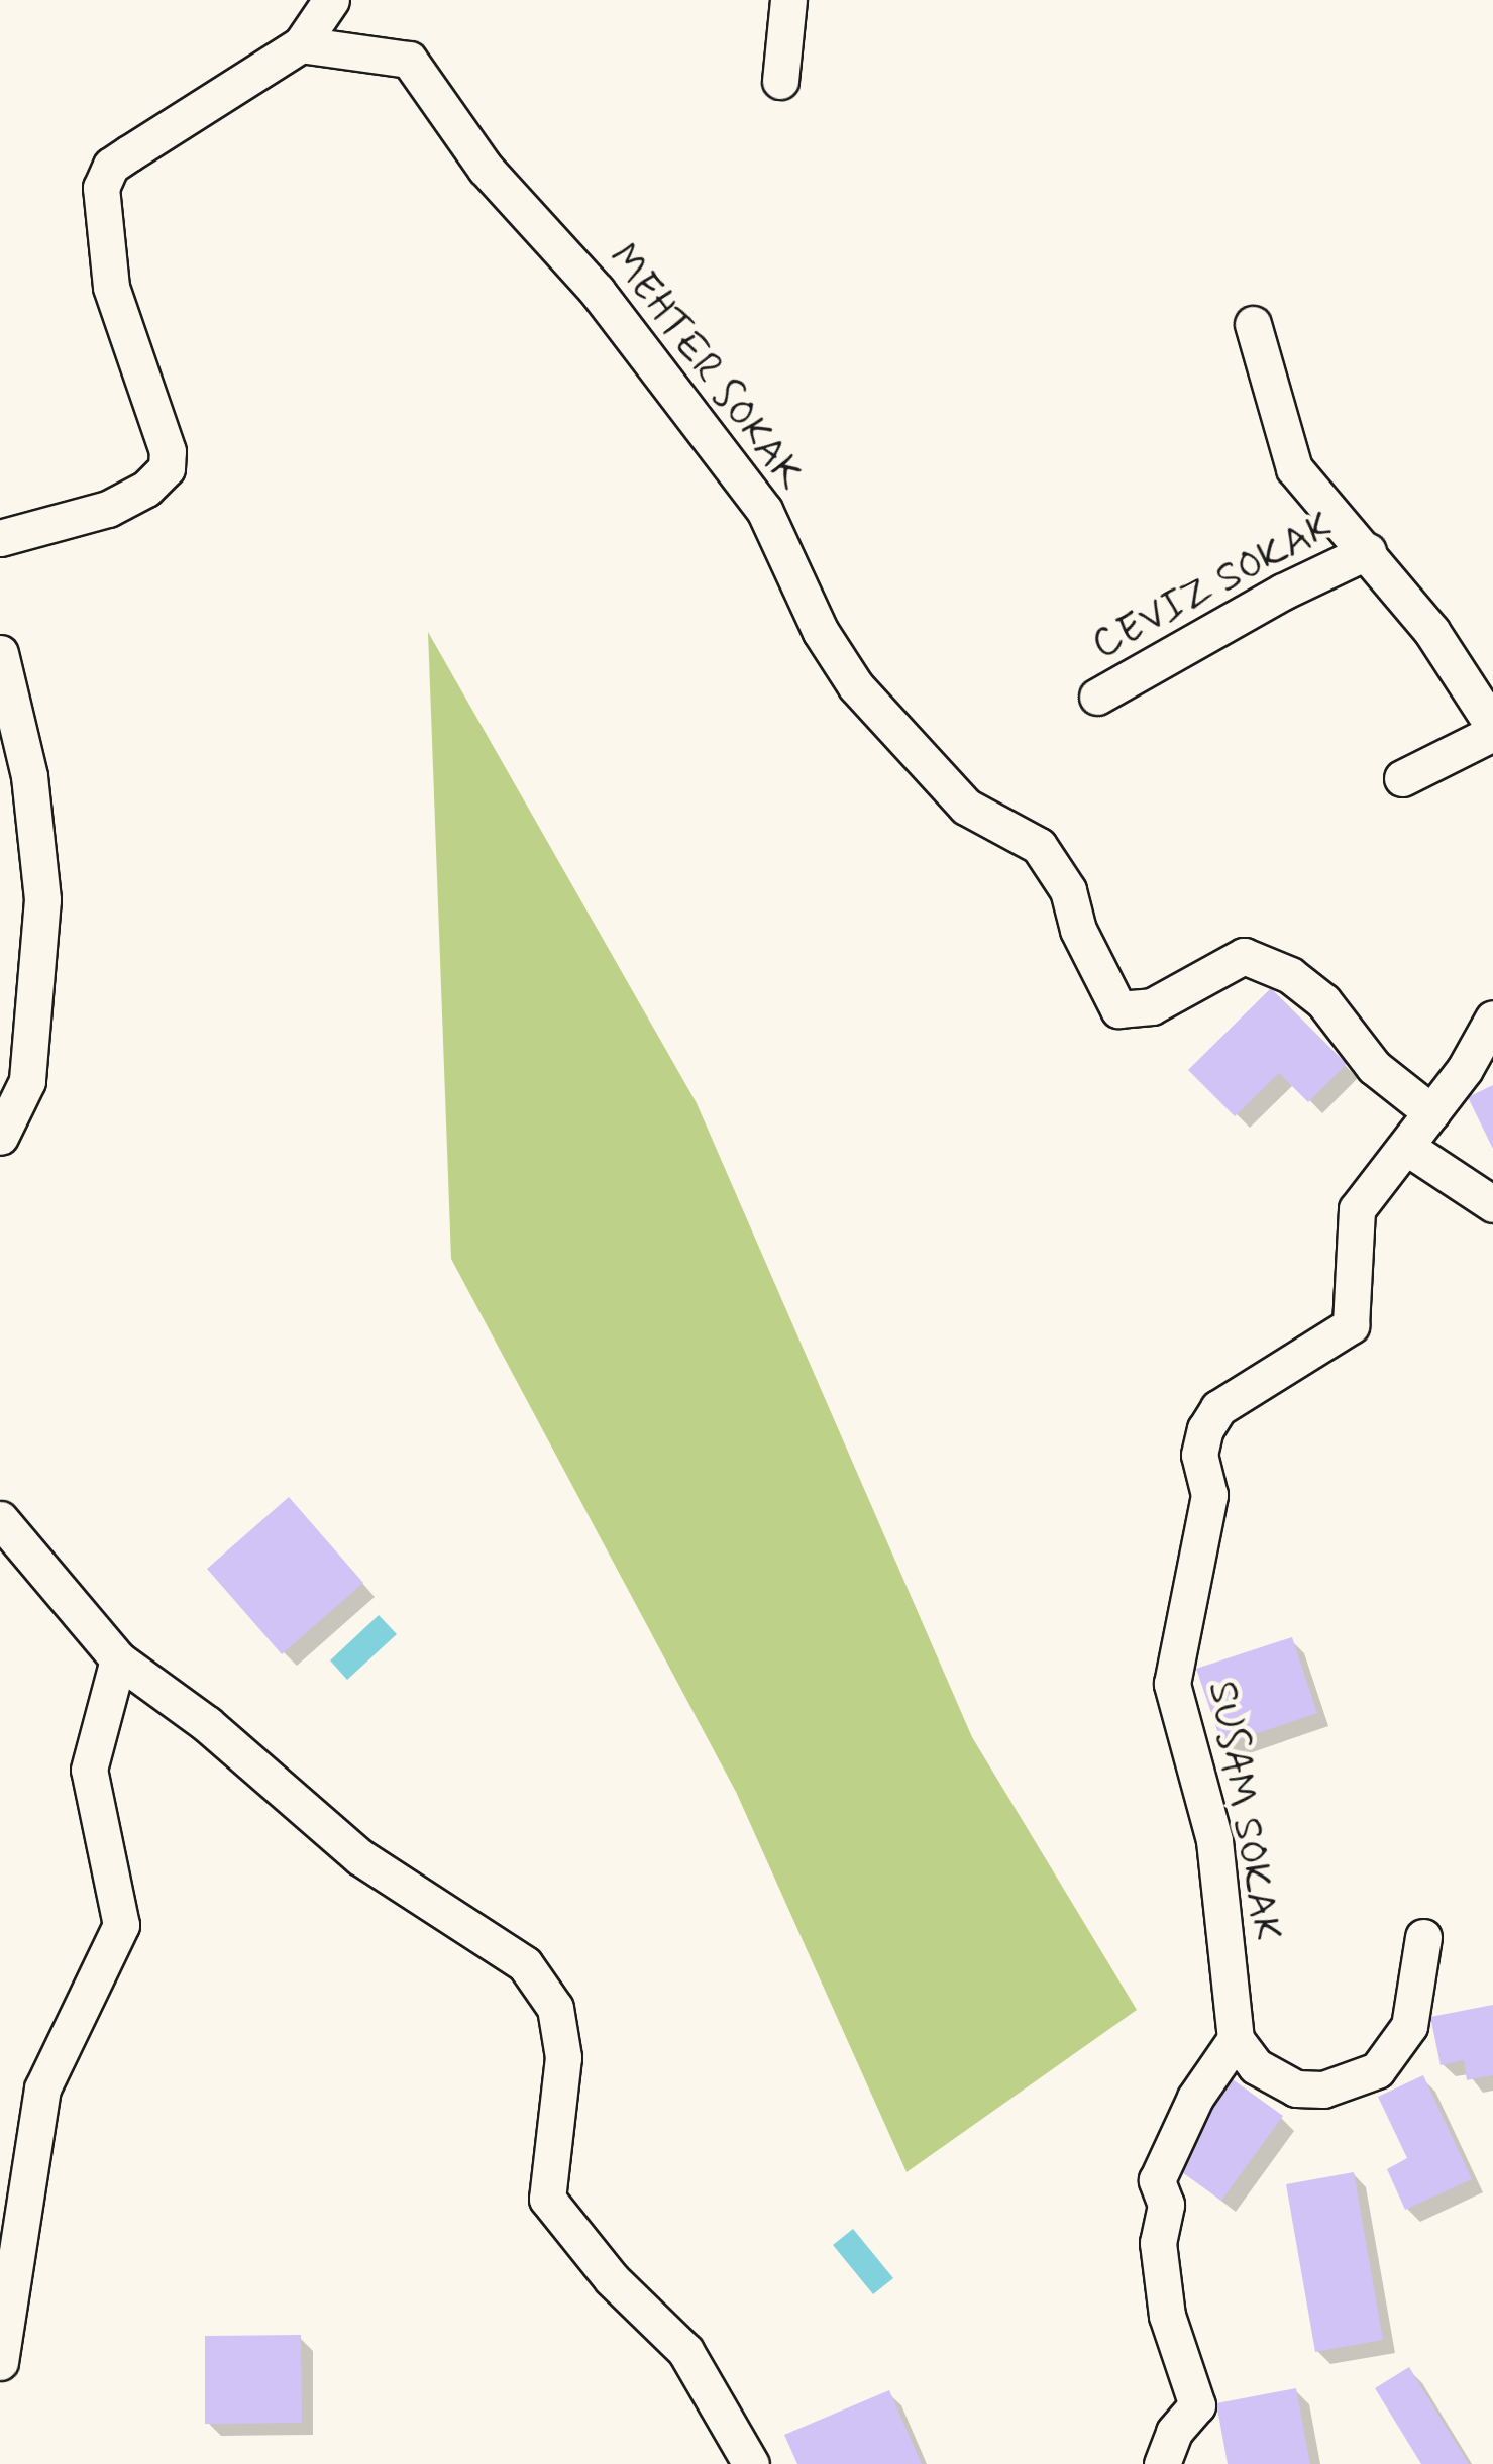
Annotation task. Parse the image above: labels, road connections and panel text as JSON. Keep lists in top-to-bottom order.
{
  "streets": {
    "street": ["MEHTER SOKAK", "CEVIZ SOKAK", "SUSAM SOKAK"]
  }
}
